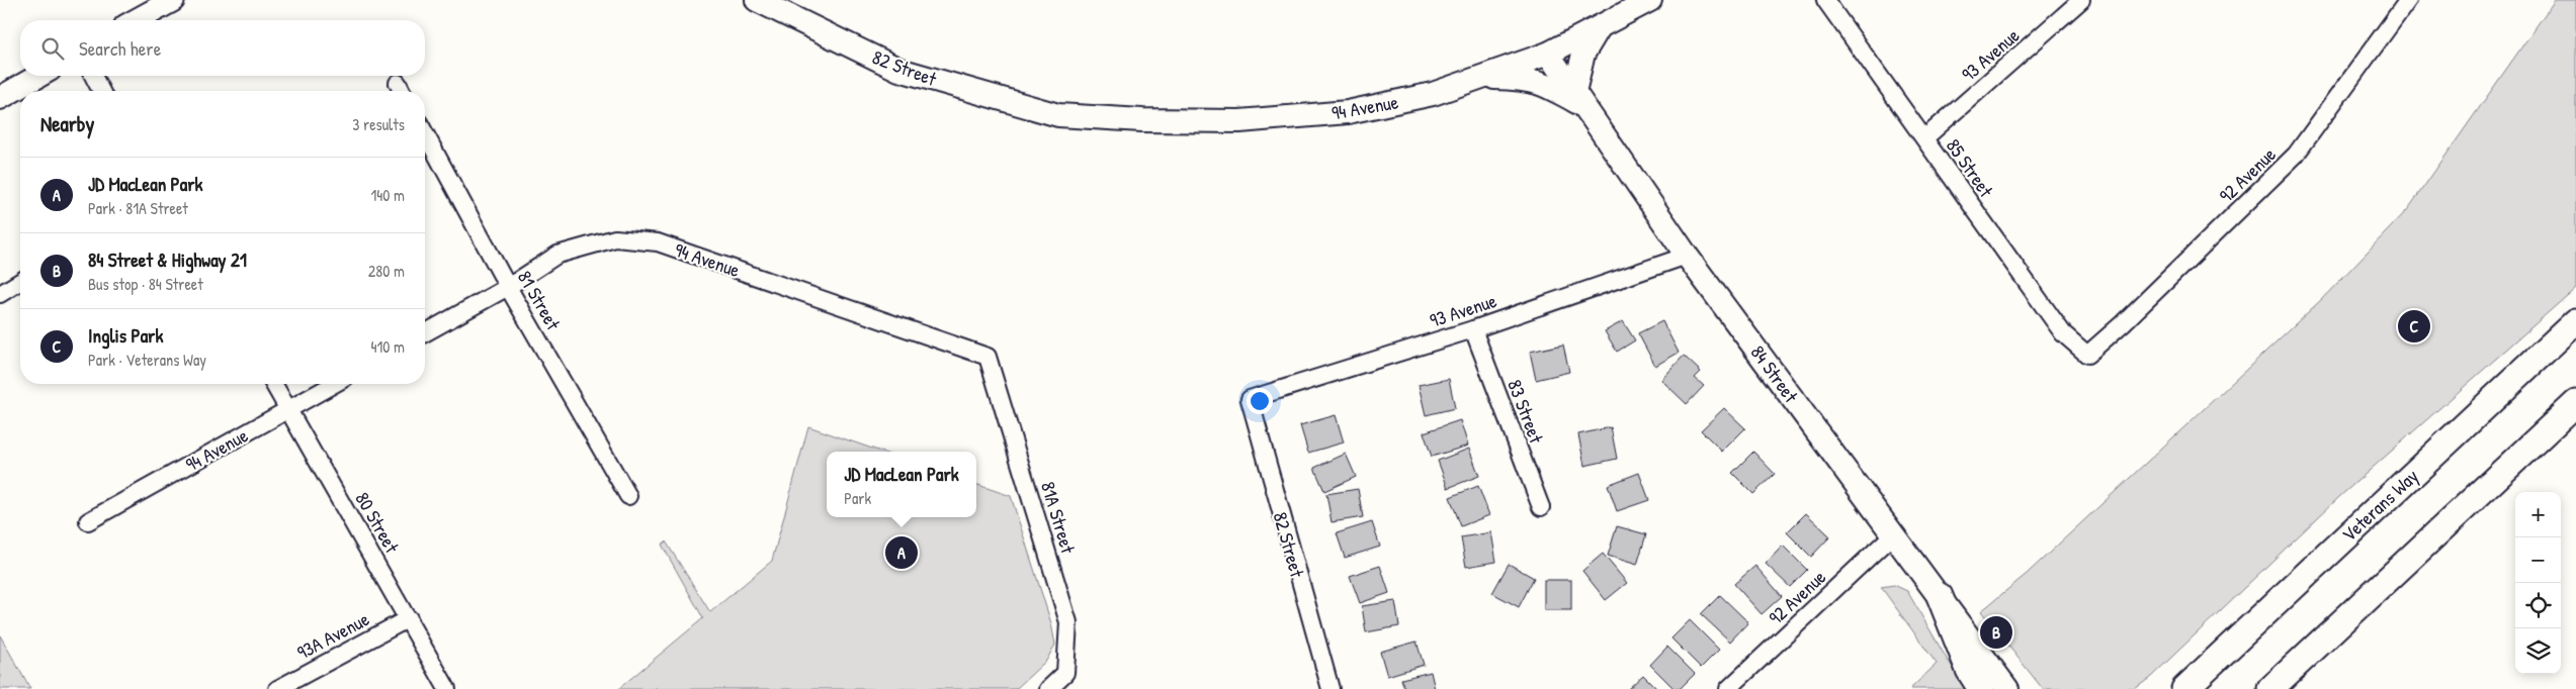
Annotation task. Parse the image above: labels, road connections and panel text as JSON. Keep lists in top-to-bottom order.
{
  "streets": {
    "main road": ["Veterans Way"],
    "street": [
      "93 Avenue",
      "82 Street",
      "94 Avenue",
      "85 Street",
      "92 Avenue",
      "81 Street",
      "84 Street",
      "83 Street",
      "81A Street",
      "80 Street",
      "93A Avenue"
    ]
  },
  "crossings": [
    ["93 Avenue", "82 Street"],
    ["93 Avenue", "85 Street"],
    ["93 Avenue", "84 Street"],
    ["93 Avenue", "83 Street"],
    ["82 Street", "94 Avenue"],
    ["94 Avenue", "81 Street"],
    ["94 Avenue", "84 Street"],
    ["94 Avenue", "81A Street"],
    ["94 Avenue", "80 Street"],
    ["85 Street", "92 Avenue"],
    ["92 Avenue", "84 Street"],
    ["80 Street", "93A Avenue"]
  ],
  "page": {
    "search": "Search here",
    "heading": ["Nearby", "3 results"],
    "list": [
      {
        "mark": "A",
        "name": "JD MacLean Park",
        "note": "Park · 81A Street",
        "value": "140 m"
      },
      {
        "mark": "B",
        "name": "84 Street & Highway 21",
        "note": "Bus stop · 84 Street",
        "value": "280 m"
      },
      {
        "mark": "C",
        "name": "Inglis Park",
        "note": "Park · Veterans Way",
        "value": "410 m"
      }
    ],
    "pins": ["C", "A", "B"],
    "popup": ["JD MacLean Park", "Park"],
    "map_buttons": ["+", "−"]
  }
}
